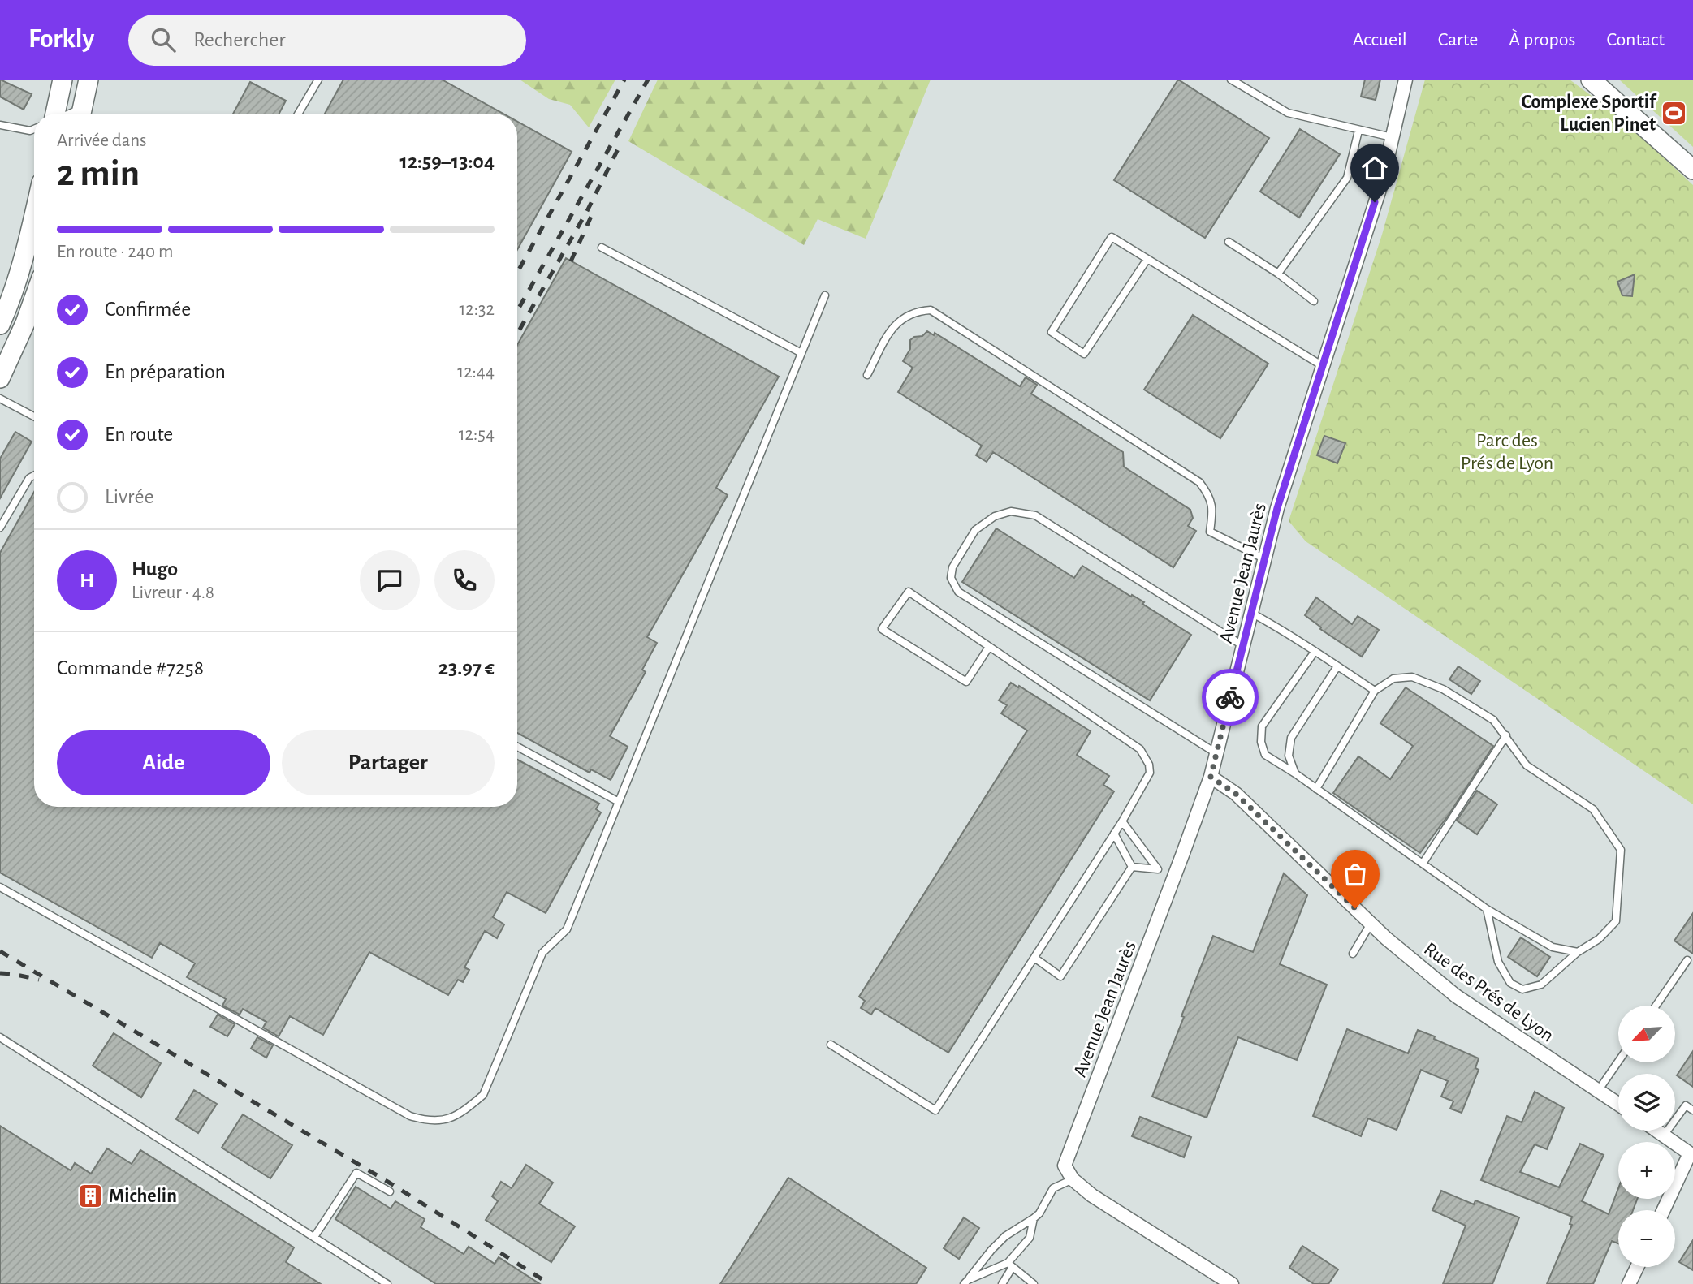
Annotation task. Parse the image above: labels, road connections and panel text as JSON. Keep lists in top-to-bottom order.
{
  "streets": {
    "street": ["Avenue Jean Jaurès", "Rue des Prés de Lyon"]
  },
  "crossings": [
    ["Avenue Jean Jaurès", "Rue des Prés de Lyon"]
  ],
  "parks": ["Parc des Prés de Lyon"],
  "places": {
    "sports": ["Complexe Sportif Lucien Pinet"],
    "building": ["Michelin"]
  },
  "north": "bottom left",
  "page": {
    "header": "Forkly",
    "search": "Rechercher",
    "nav": [
      "Accueil",
      "Carte",
      "À propos",
      "Contact"
    ],
    "heading": ["2 min", "Arrivée dans", "12:59–13:04"],
    "panel": [
      "Hugo",
      "Livreur · 4.8",
      "Commande #7258",
      "23.97 €"
    ],
    "bar": "En route · 240 m",
    "list": [
      ["Confirmée", "12:32"],
      ["En préparation", "12:44"],
      ["En route", "12:54"],
      "Livrée"
    ],
    "round": "H",
    "buttons": ["Aide", "Partager"],
    "map_buttons": ["+", "−"]
  }
}
